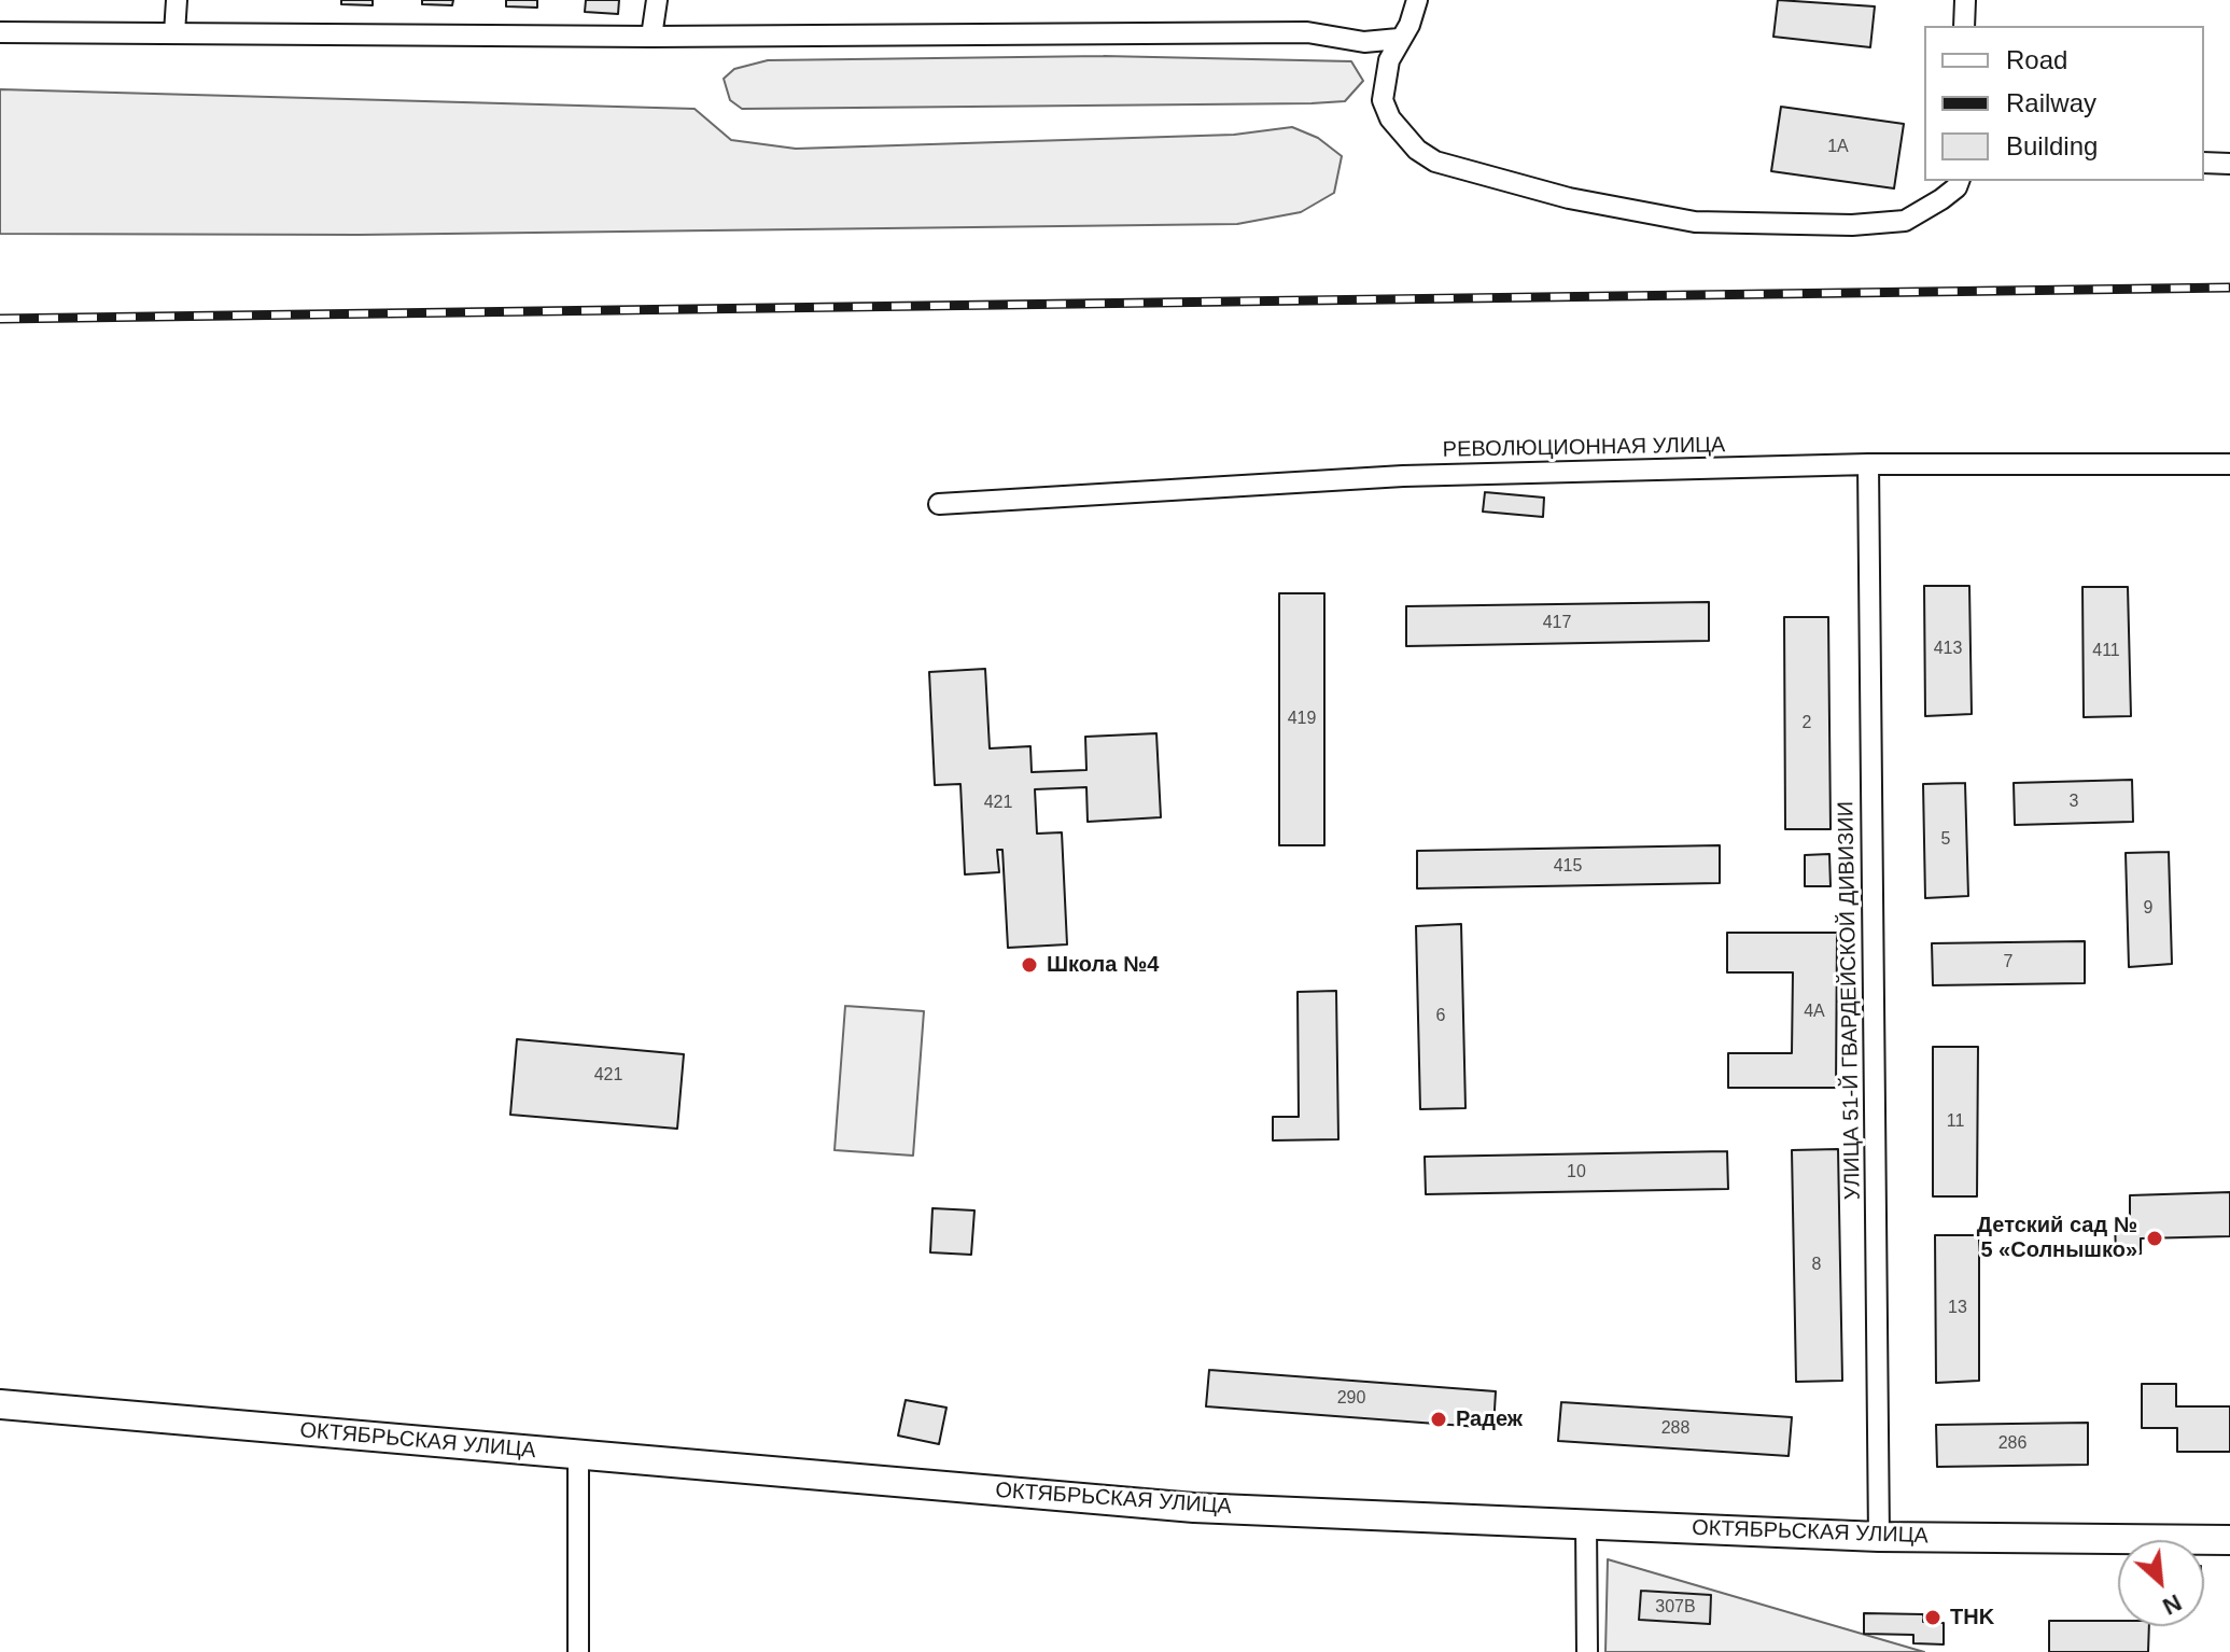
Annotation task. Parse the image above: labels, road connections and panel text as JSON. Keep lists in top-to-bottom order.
{
  "streets": {
    "main road": ["ОКТЯБРЬСКАЯ УЛИЦА"],
    "street": ["РЕВОЛЮЦИОННАЯ УЛИЦА", "УЛИЦА 51-Й ГВАРДЕЙСКОЙ ДИВИЗИИ"]
  },
  "crossings": [
    ["РЕВОЛЮЦИОННАЯ УЛИЦА", "УЛИЦА 51-Й ГВАРДЕЙСКОЙ ДИВИЗИИ"],
    ["УЛИЦА 51-Й ГВАРДЕЙСКОЙ ДИВИЗИИ", "ОКТЯБРЬСКАЯ УЛИЦА"]
  ],
  "places": [
    "Школа №4",
    "Детский сад № 5 «Солнышко»",
    "Радеж",
    "THK"
  ],
  "house_numbers": [
    "1А",
    "417",
    "413",
    "411",
    "419",
    "2",
    "3",
    "421",
    "5",
    "415",
    "9",
    "7",
    "4А",
    "6",
    "421",
    "11",
    "10",
    "8",
    "13",
    "290",
    "288",
    "286",
    "307В"
  ],
  "legend": ["Road", "Railway", "Building"],
  "north": "bottom right"
}
